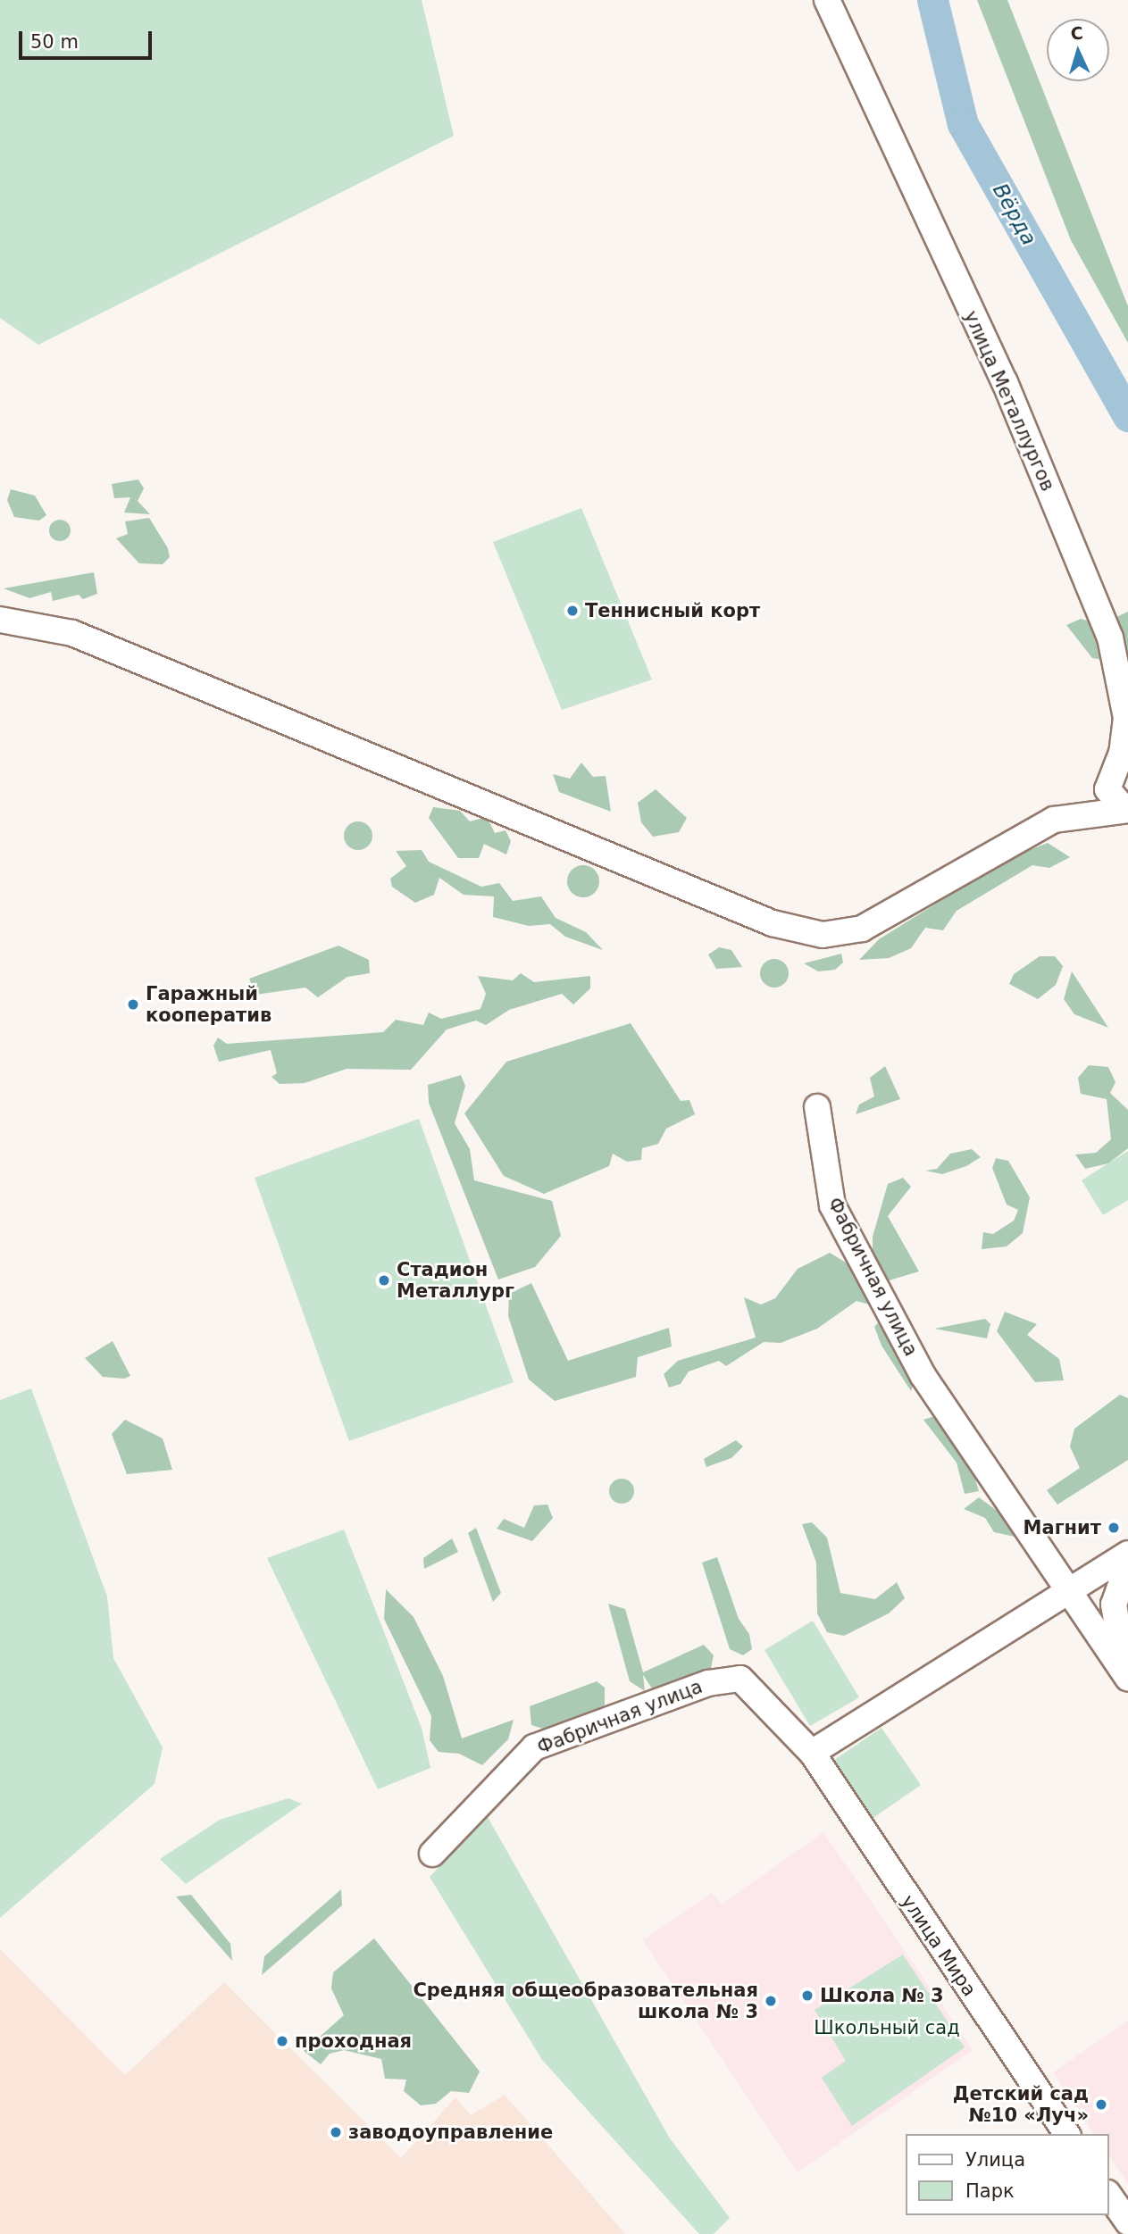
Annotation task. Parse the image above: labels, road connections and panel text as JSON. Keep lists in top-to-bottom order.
{
  "streets": {
    "street": ["улица Металлургов", "Фабричная улица", "улица Мира"]
  },
  "crossings": [
    ["Фабричная улица", "улица Мира"]
  ],
  "water": ["Вёрда"],
  "parks": ["Школьный сад"],
  "places": [
    "Теннисный корт",
    "Гаражный кооператив",
    "Стадион Металлург",
    "Магнит",
    "Школа № 3",
    "Средняя общеобразовательная школа № 3",
    "проходная",
    "Детский сад №10 «Луч»",
    "заводоуправление"
  ],
  "legend": ["Улица", "Парк"],
  "scale_bar": "50 m",
  "north": "top"
}
